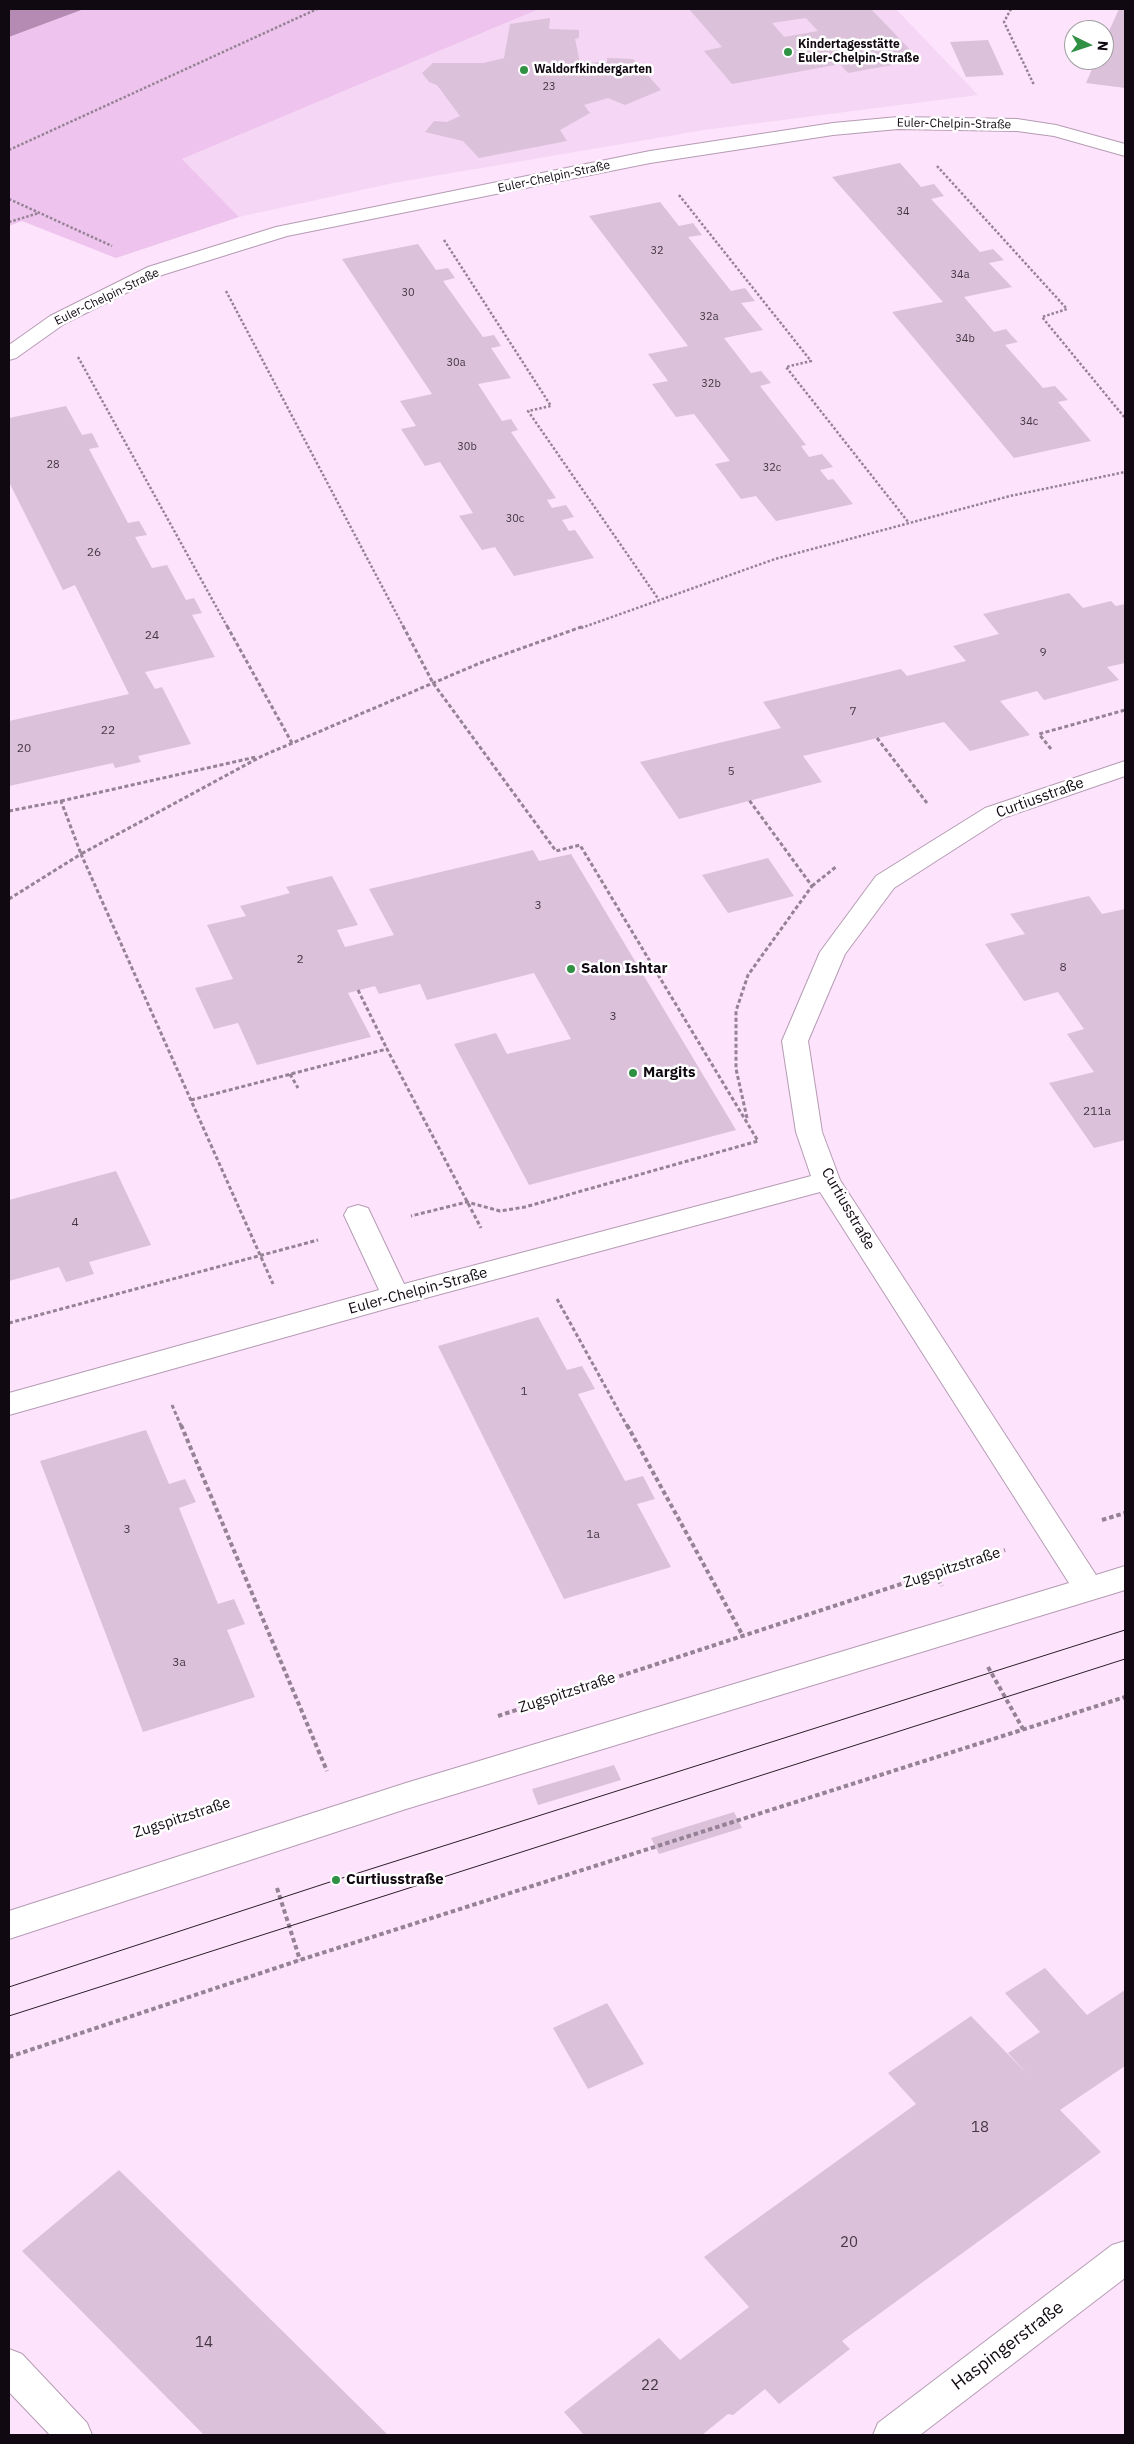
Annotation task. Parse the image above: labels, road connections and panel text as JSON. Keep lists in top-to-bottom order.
{
  "streets": {
    "street": ["Euler-Chelpin-Straße", "Curtiusstraße", "Haspingerstraße"],
    "path": ["Zugspitzstraße"]
  },
  "crossings": [
    ["Euler-Chelpin-Straße", "Curtiusstraße"],
    ["Curtiusstraße", "Zugspitzstraße"]
  ],
  "places": [
    "Kindertagesstätte Euler-Chelpin-Straße",
    "Waldorfkindergarten",
    "Salon Ishtar",
    "Margits",
    "Curtiusstraße"
  ],
  "house_numbers": [
    "23",
    "34",
    "32",
    "34a",
    "30",
    "32a",
    "34b",
    "30a",
    "32b",
    "34c",
    "30b",
    "28",
    "32c",
    "30c",
    "26",
    "24",
    "9",
    "7",
    "22",
    "20",
    "5",
    "3",
    "2",
    "8",
    "3",
    "211a",
    "4",
    "1",
    "3",
    "1a",
    "3a",
    "18",
    "20",
    "14",
    "22"
  ],
  "north": "right"
}
